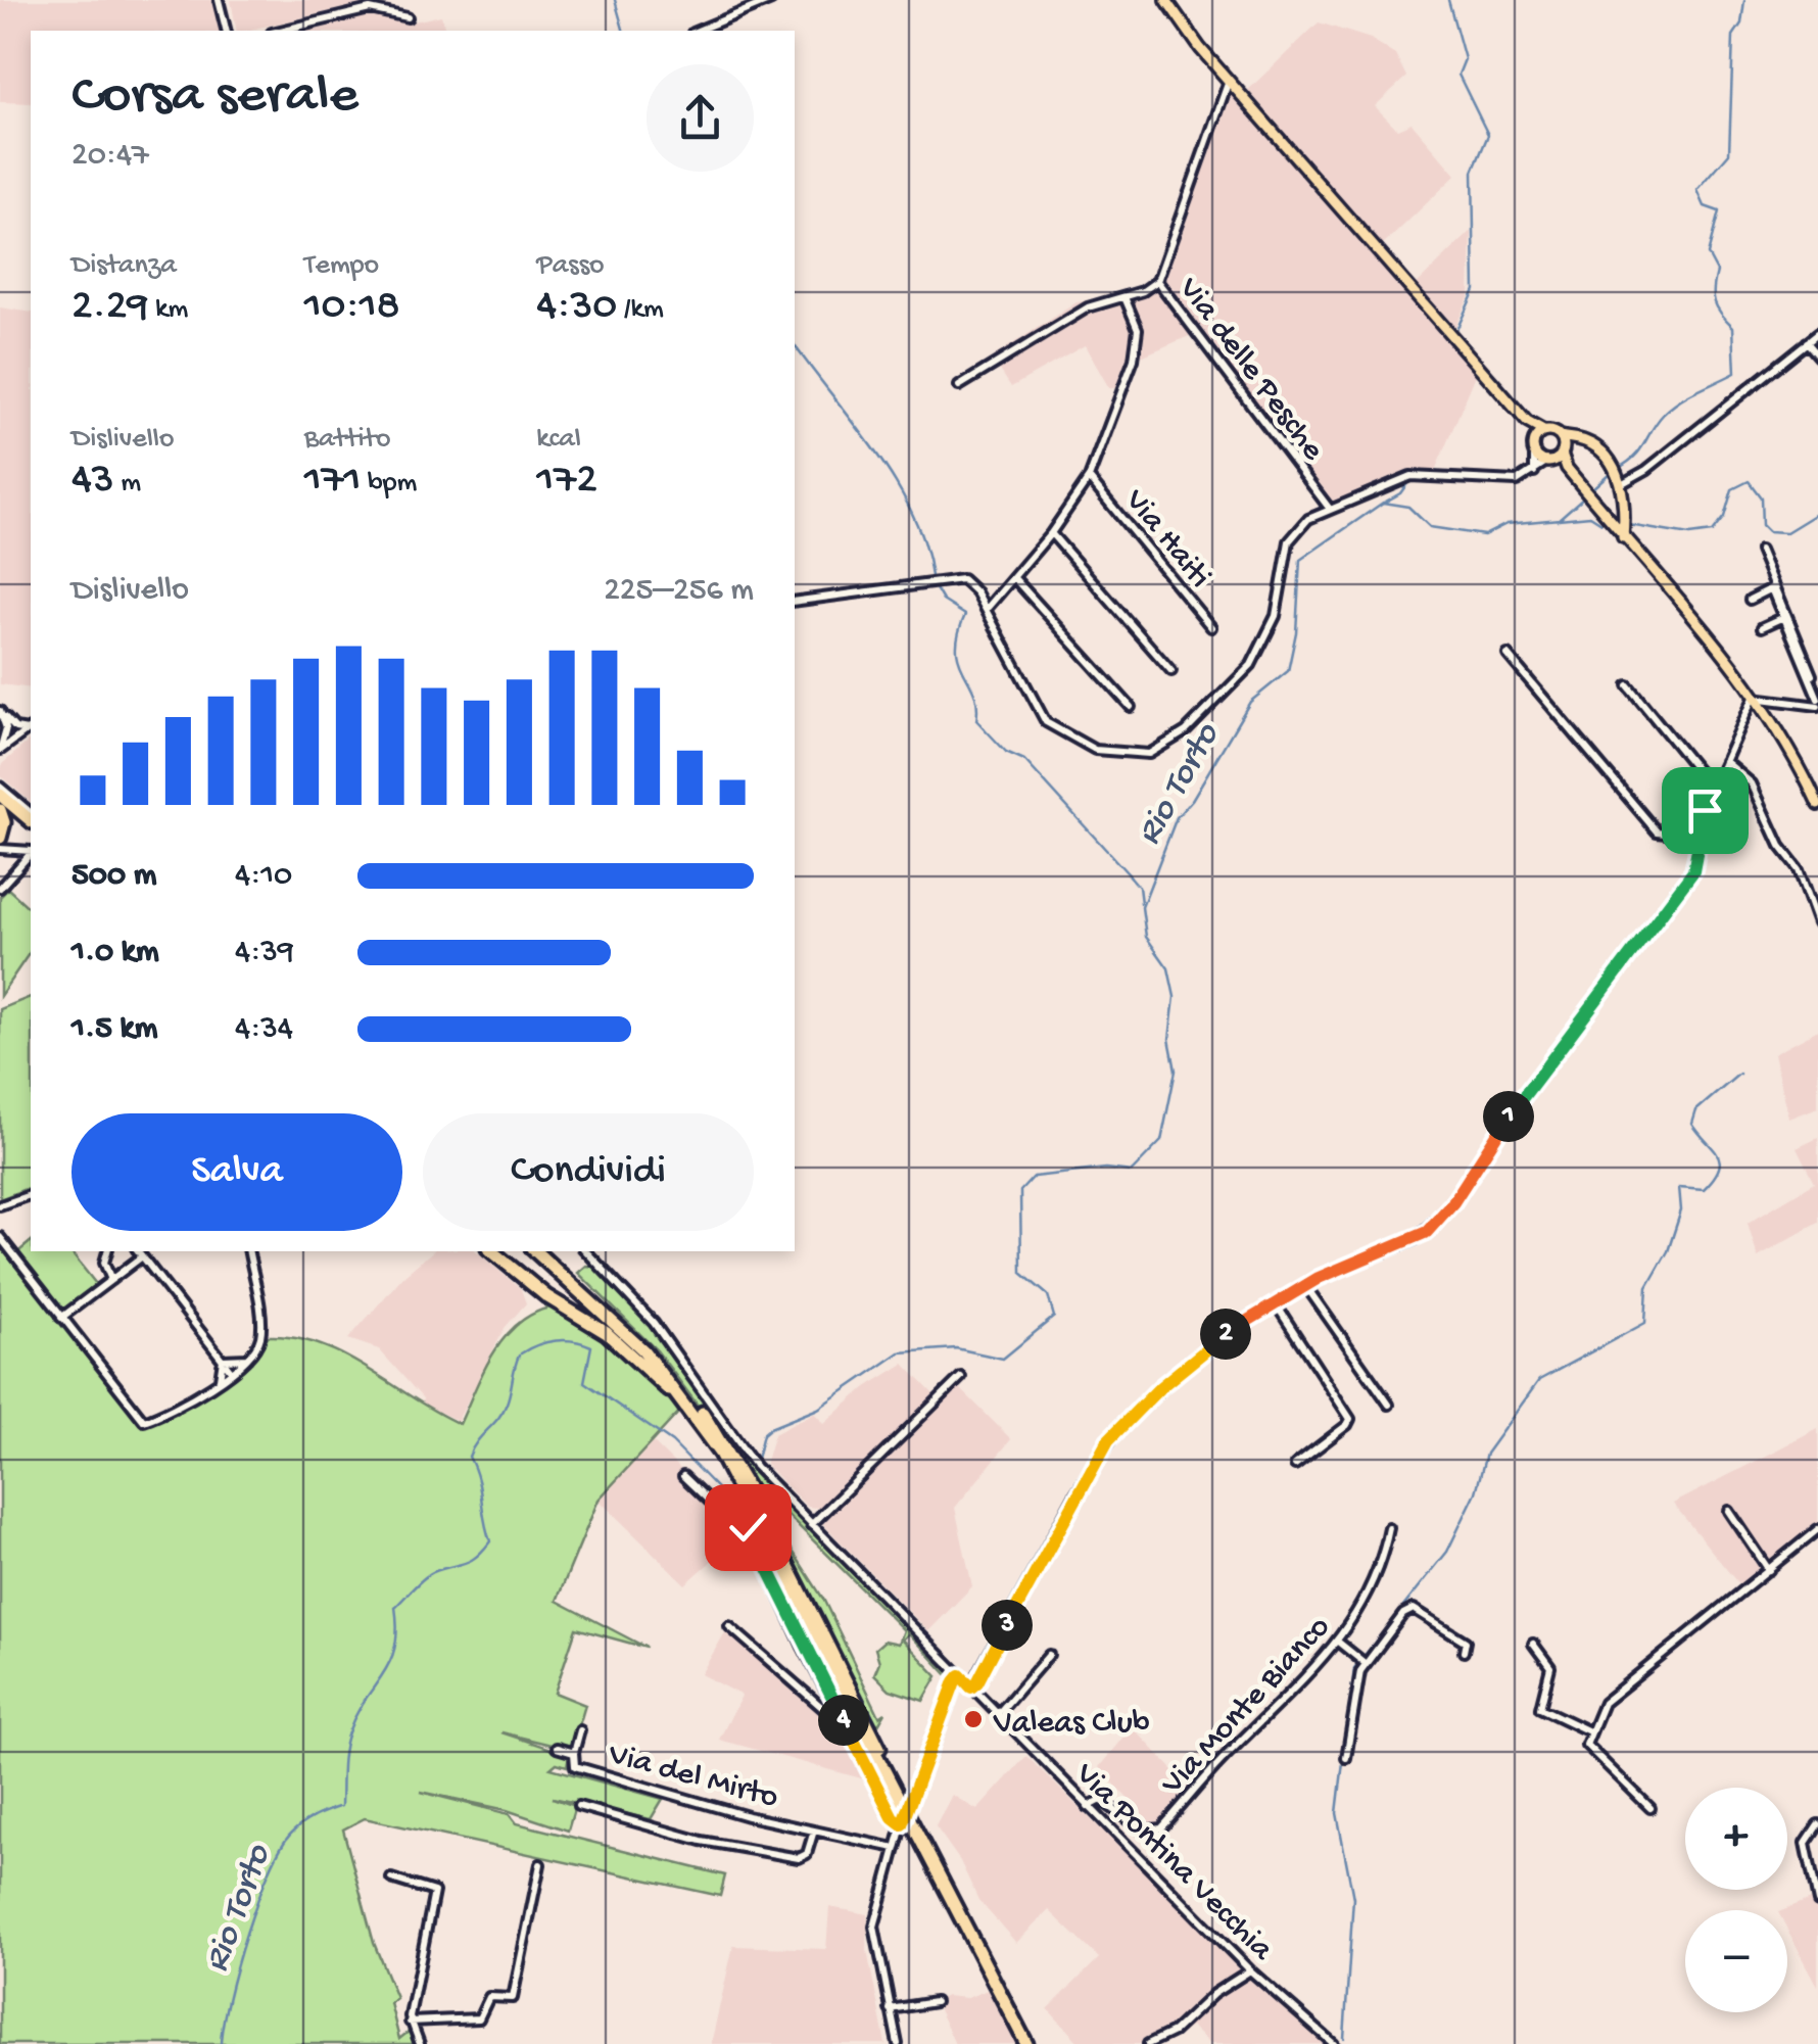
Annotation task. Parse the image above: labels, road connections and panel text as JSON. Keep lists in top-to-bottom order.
{
  "streets": {
    "street": [
      "Via delle Pesche",
      "Via Haiti",
      "Via Monte Bianco",
      "Via del Mirto",
      "Via Pontina Vecchia"
    ]
  },
  "crossings": [
    ["Via Monte Bianco", "Via Pontina Vecchia"]
  ],
  "water": ["Rio Torto"],
  "places": ["Valeas Club"],
  "page": {
    "heading": ["Corsa serale", "20:47"],
    "stats": [
      ["Distanza", "2.29 km"],
      ["Tempo", "10:18"],
      ["Passo", "4:30 /km"],
      ["Dislivello", "43 m"],
      ["Battito", "171 bpm"],
      ["kcal", "172"]
    ],
    "chart": ["Dislivello", "225–256 m"],
    "list": [
      {
        "name": "500 m",
        "note": "4:10"
      },
      {
        "name": "1.0 km",
        "note": "4:39"
      },
      {
        "name": "1.5 km",
        "note": "4:34"
      }
    ],
    "pins": [
      "1",
      "2",
      "3",
      "4"
    ],
    "buttons": ["Salva", "Condividi"],
    "map_buttons": ["+", "−"]
  }
}
